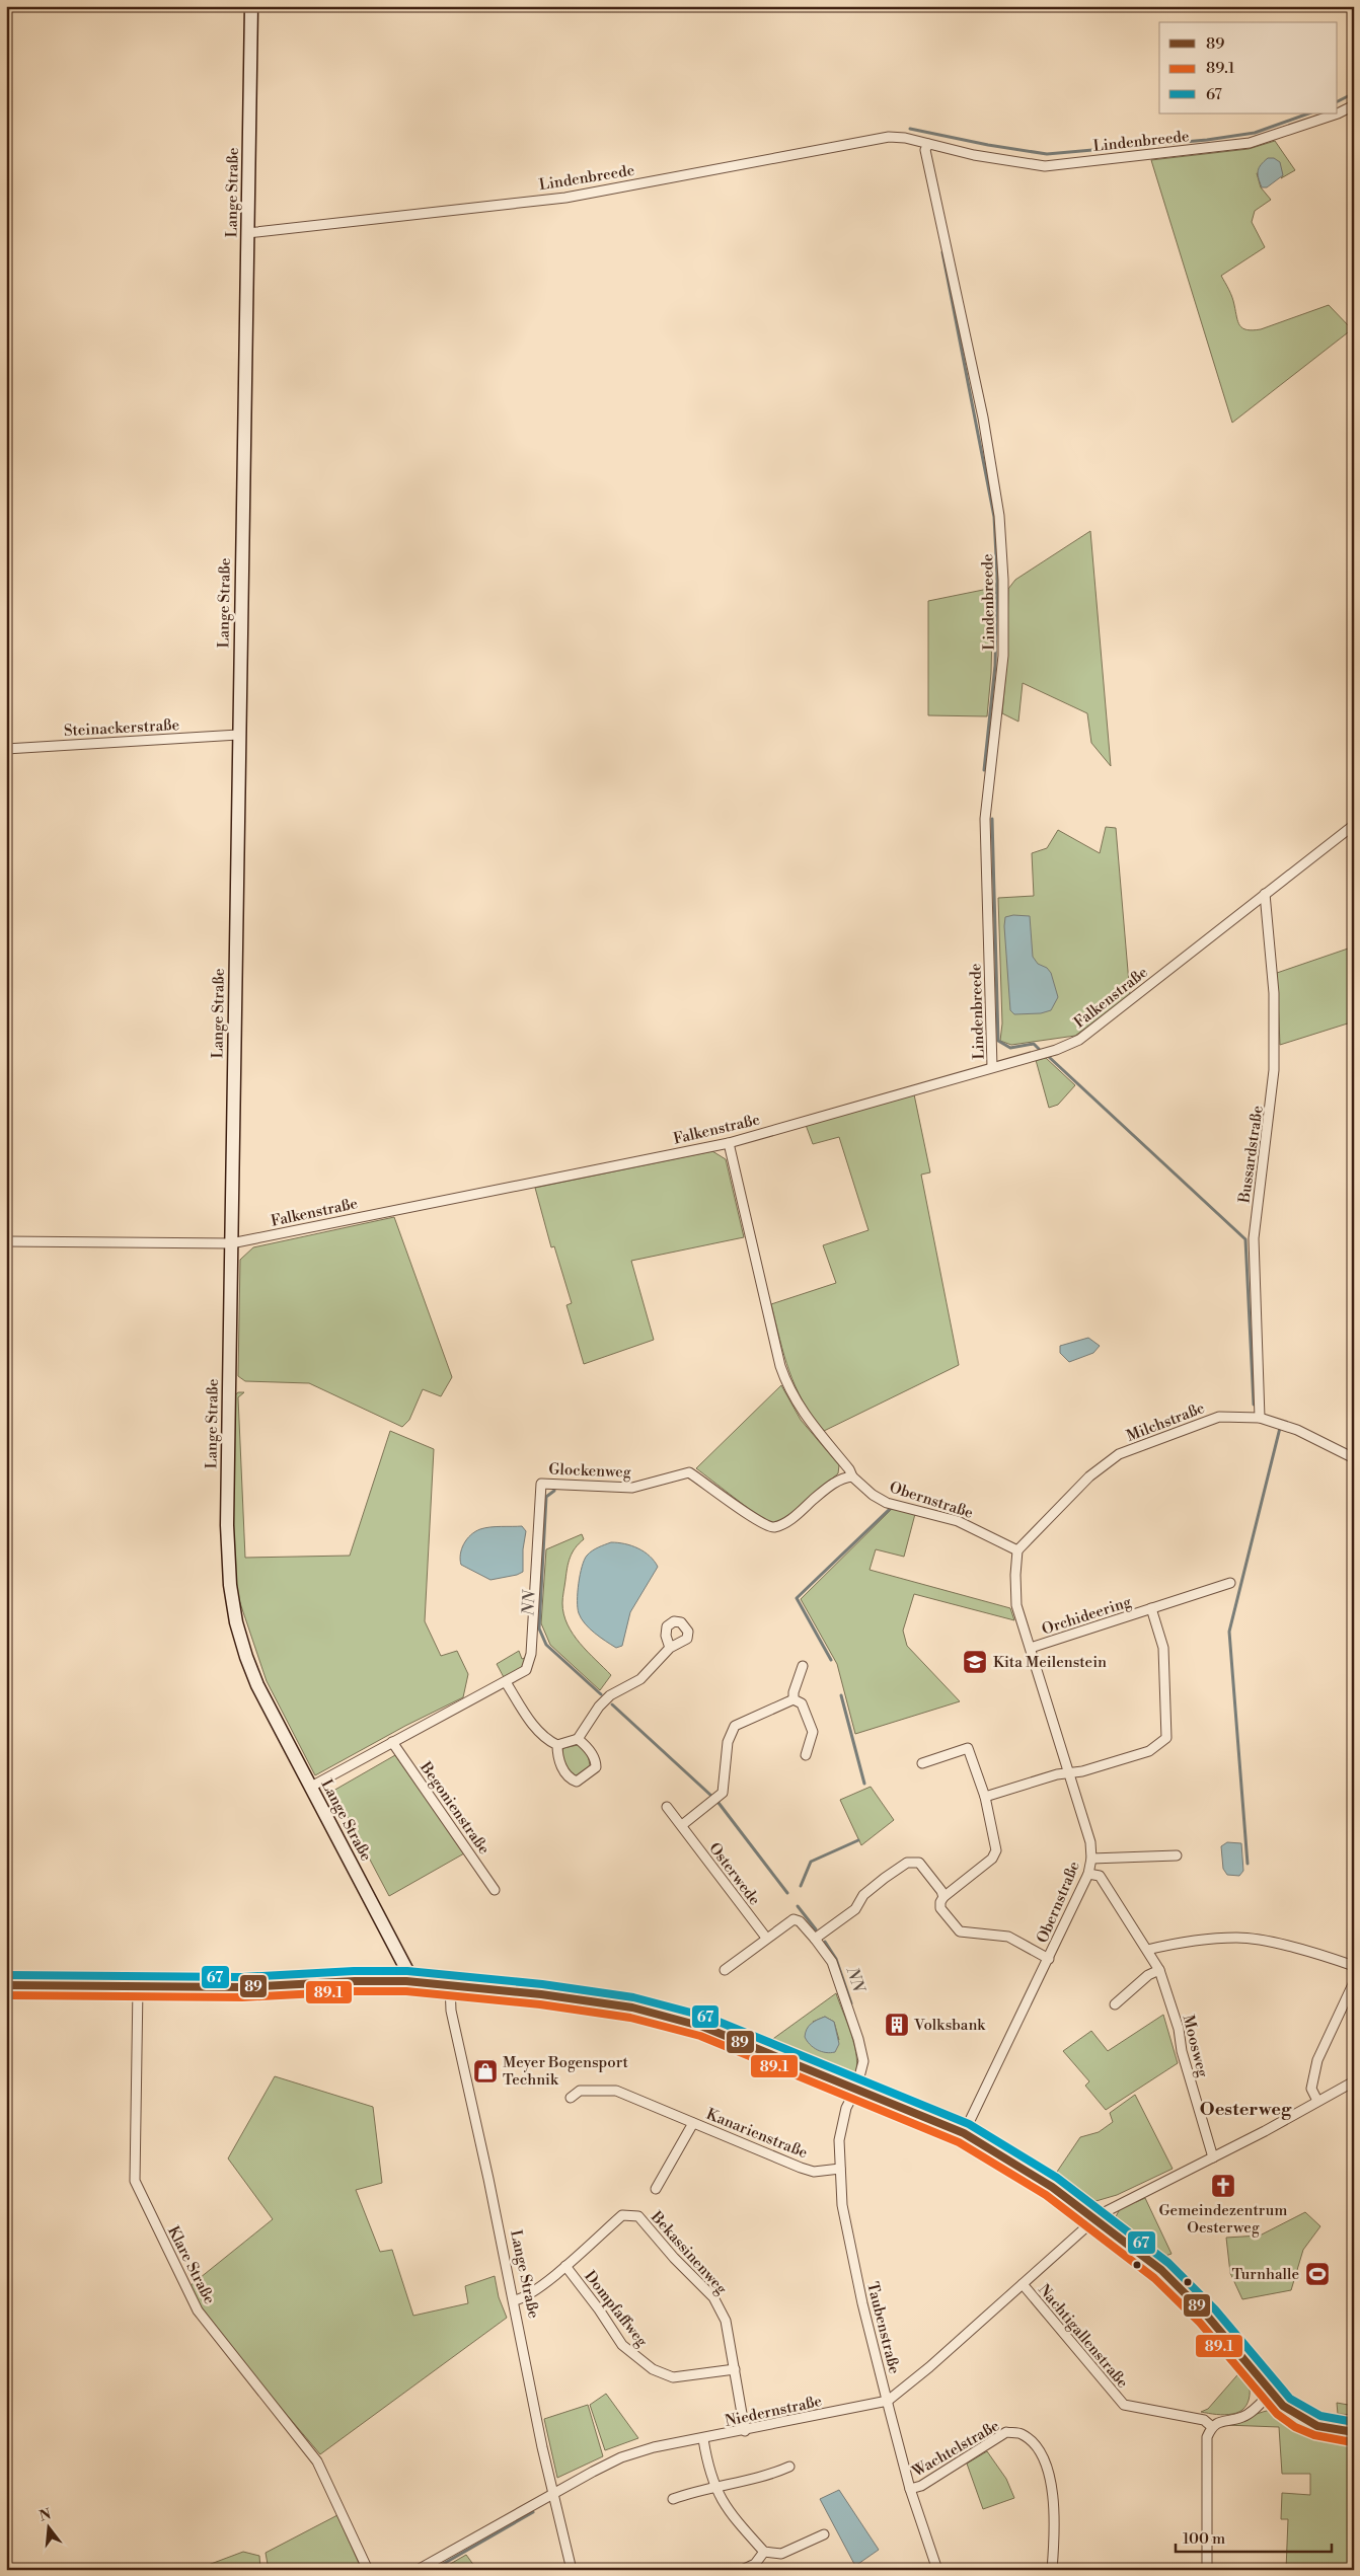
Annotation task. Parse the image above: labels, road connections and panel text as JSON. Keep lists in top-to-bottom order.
{
  "streets": {
    "street": [
      "Lindenbreede",
      "Lange Straße",
      "Steinackerstraße",
      "Falkenstraße",
      "Bussardstraße",
      "Milchstraße",
      "Glockenweg",
      "Obernstraße",
      "Orchideering",
      "Begonienstraße",
      "Osterwede",
      "Moosweg",
      "Kanarienstraße",
      "Bekassinenweg",
      "Klare Straße",
      "Dompfaffweg",
      "Taubenstraße",
      "Nachtigallenstraße",
      "Niedernstraße",
      "Wachtelstraße"
    ]
  },
  "crossings": [
    ["Lindenbreede", "Lange Straße"],
    ["Lindenbreede", "Falkenstraße"],
    ["Lange Straße", "Steinackerstraße"],
    ["Lange Straße", "Falkenstraße"],
    ["Lange Straße", "Glockenweg"],
    ["Lange Straße", "Bekassinenweg"],
    ["Lange Straße", "Niedernstraße"],
    ["Falkenstraße", "Bussardstraße"],
    ["Falkenstraße", "Obernstraße"],
    ["Bussardstraße", "Milchstraße"],
    ["Milchstraße", "Obernstraße"],
    ["Glockenweg", "Obernstraße"],
    ["Glockenweg", "Begonienstraße"],
    ["Obernstraße", "Orchideering"],
    ["Obernstraße", "Moosweg"],
    ["Moosweg", "Niedernstraße"],
    ["Kanarienstraße", "Taubenstraße"],
    ["Bekassinenweg", "Dompfaffweg"],
    ["Bekassinenweg", "Niedernstraße"],
    ["Taubenstraße", "Niedernstraße"],
    ["Taubenstraße", "Wachtelstraße"],
    ["Nachtigallenstraße", "Niedernstraße"]
  ],
  "districts": ["Oesterweg"],
  "water": ["NN"],
  "places": {
    "school or university": ["Kita Meilenstein"],
    "building": ["Volksbank"],
    "shop": ["Meyer Bogensport Technik"],
    "church": ["Gemeindezentrum Oesterweg"],
    "sports": ["Turnhalle"]
  },
  "lines": ["transit line 67", "transit line 89", "transit line 89.1"],
  "legend": ["89", "89.1", "67"],
  "scale_bar": "100 m",
  "north": "top"
}
